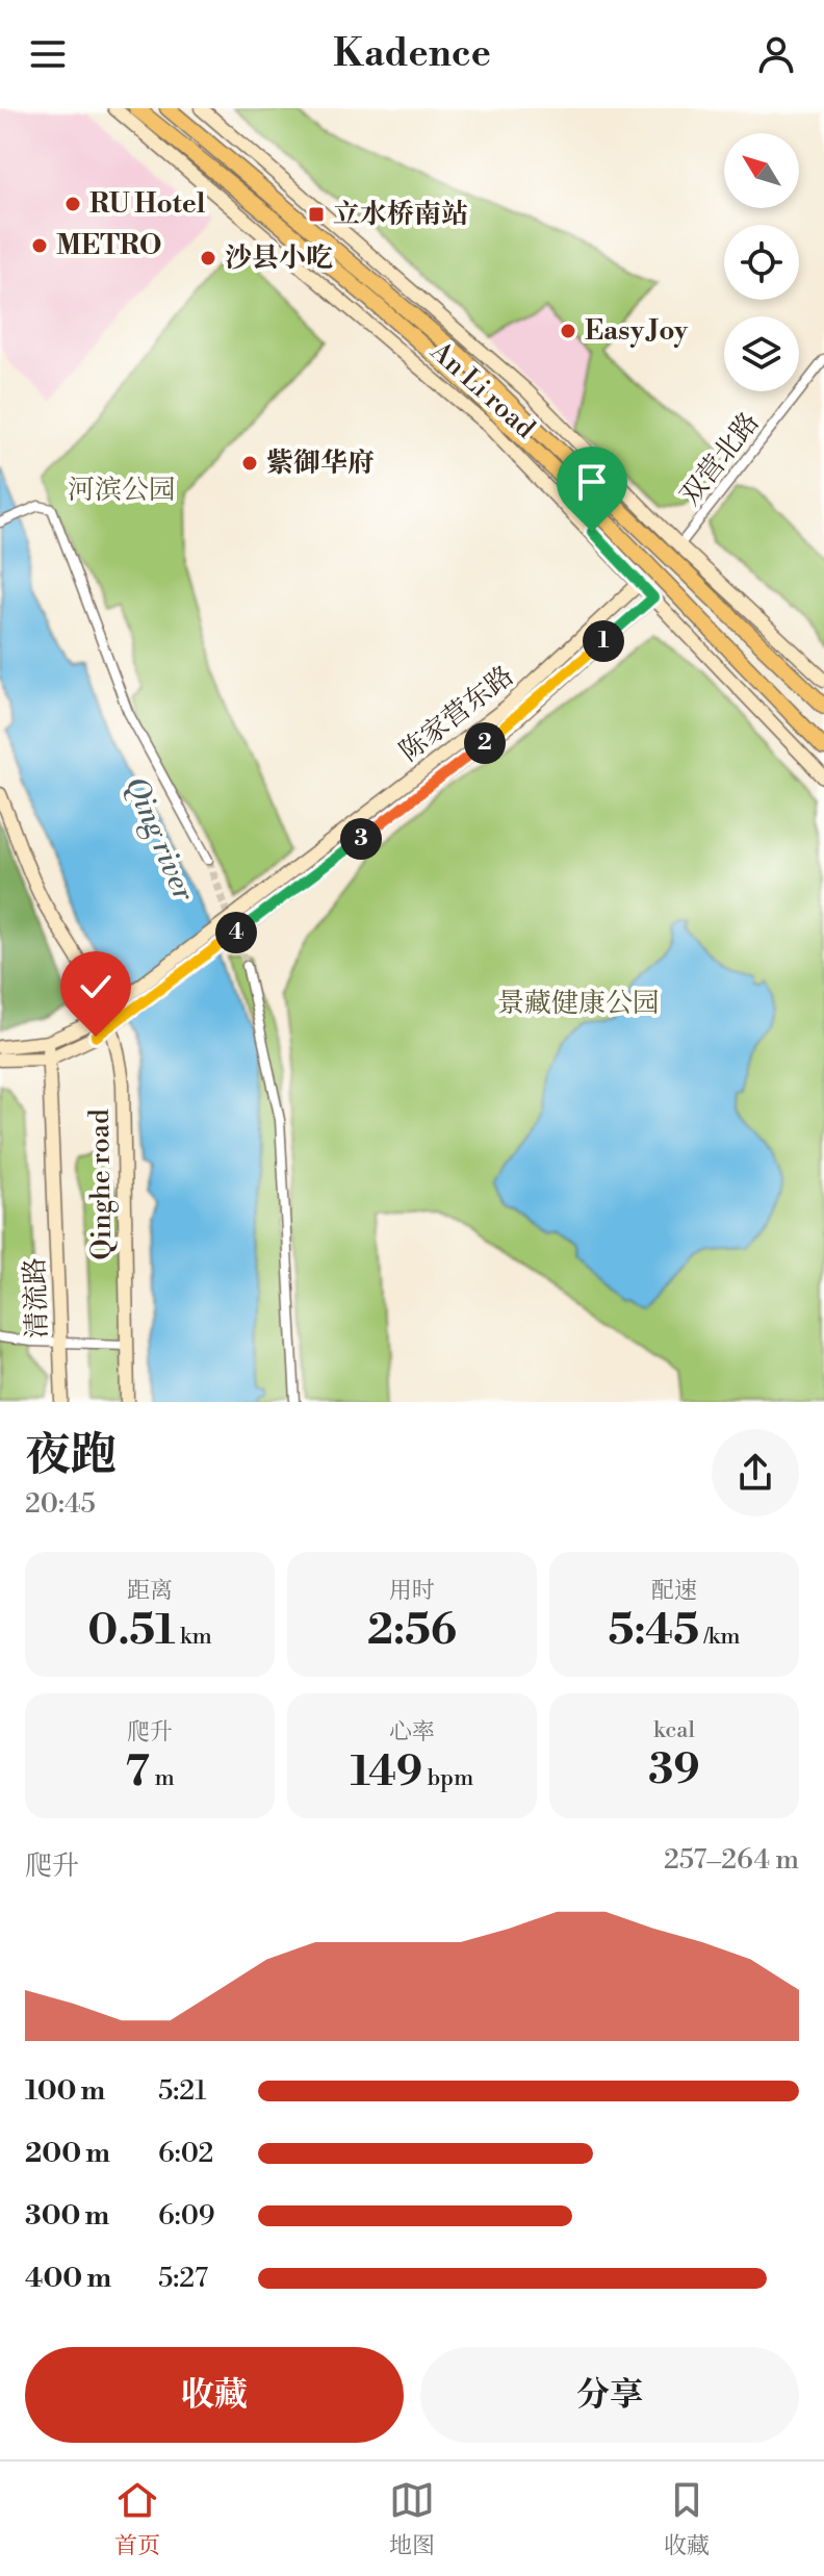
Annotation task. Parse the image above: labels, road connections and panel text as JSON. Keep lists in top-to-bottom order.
{
  "streets": {
    "main road": ["An Li road"],
    "street": [
      "双营北路",
      "陈家营东路",
      "Qinghe road",
      "清流路"
    ]
  },
  "crossings": [
    ["An Li road", "双营北路"],
    ["An Li road", "陈家营东路"],
    ["陈家营东路", "清流路"]
  ],
  "water": ["Qing river"],
  "parks": ["河滨公园", "景藏健康公园"],
  "places": {
    "other": [
      "RU Hotel",
      "METRO",
      "沙县小吃",
      "Easy Joy",
      "紫御华府"
    ],
    "transit": ["立水桥南站"]
  },
  "north": "top left",
  "page": {
    "header": "Kadence",
    "pins": [
      "1",
      "2",
      "3",
      "4"
    ],
    "heading": ["夜跑", "20:45"],
    "stats": [
      ["距离", "0.51 km"],
      ["用时", "2:56"],
      ["配速", "5:45 /km"],
      ["爬升", "7 m"],
      ["心率", "149 bpm"],
      ["kcal", "39"]
    ],
    "chart": ["爬升", "257–264 m"],
    "list": [
      {
        "name": "100 m",
        "note": "5:21"
      },
      {
        "name": "200 m",
        "note": "6:02"
      },
      {
        "name": "300 m",
        "note": "6:09"
      },
      {
        "name": "400 m",
        "note": "5:27"
      }
    ],
    "buttons": ["收藏", "分享"],
    "tabs": ["首页", "地图", "收藏"]
  }
}
